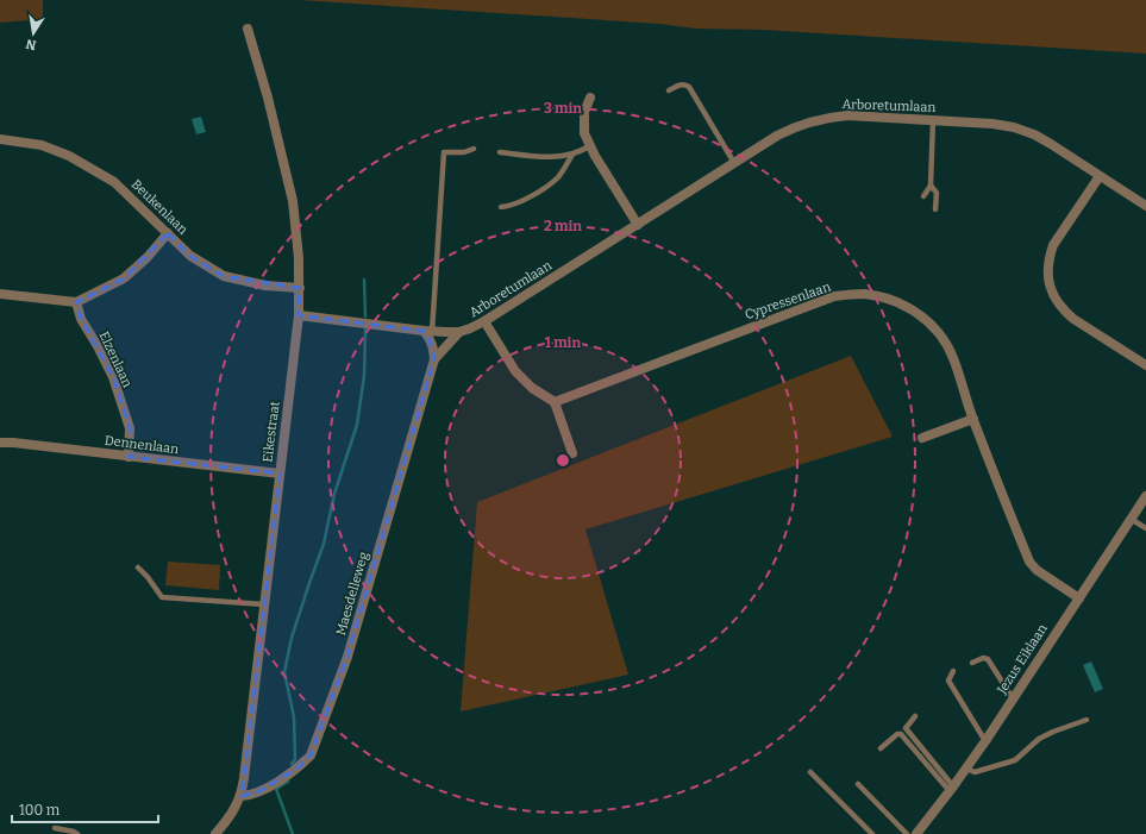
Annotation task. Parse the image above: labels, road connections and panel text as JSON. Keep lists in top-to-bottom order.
{
  "streets": {
    "street": [
      "Arboretumlaan",
      "Beukenlaan",
      "Cypressenlaan",
      "Elzenlaan",
      "Eikestraat",
      "Dennenlaan",
      "Maesdelleweg",
      "Jezus Eiklaan"
    ]
  },
  "crossings": [
    ["Arboretumlaan", "Eikestraat"],
    ["Arboretumlaan", "Maesdelleweg"],
    ["Beukenlaan", "Eikestraat"],
    ["Cypressenlaan", "Jezus Eiklaan"],
    ["Elzenlaan", "Dennenlaan"],
    ["Eikestraat", "Dennenlaan"],
    ["Eikestraat", "Maesdelleweg"]
  ],
  "scale_bar": "100 m",
  "north": "bottom",
  "rings": ["3 min", "2 min", "1 min"]
}
